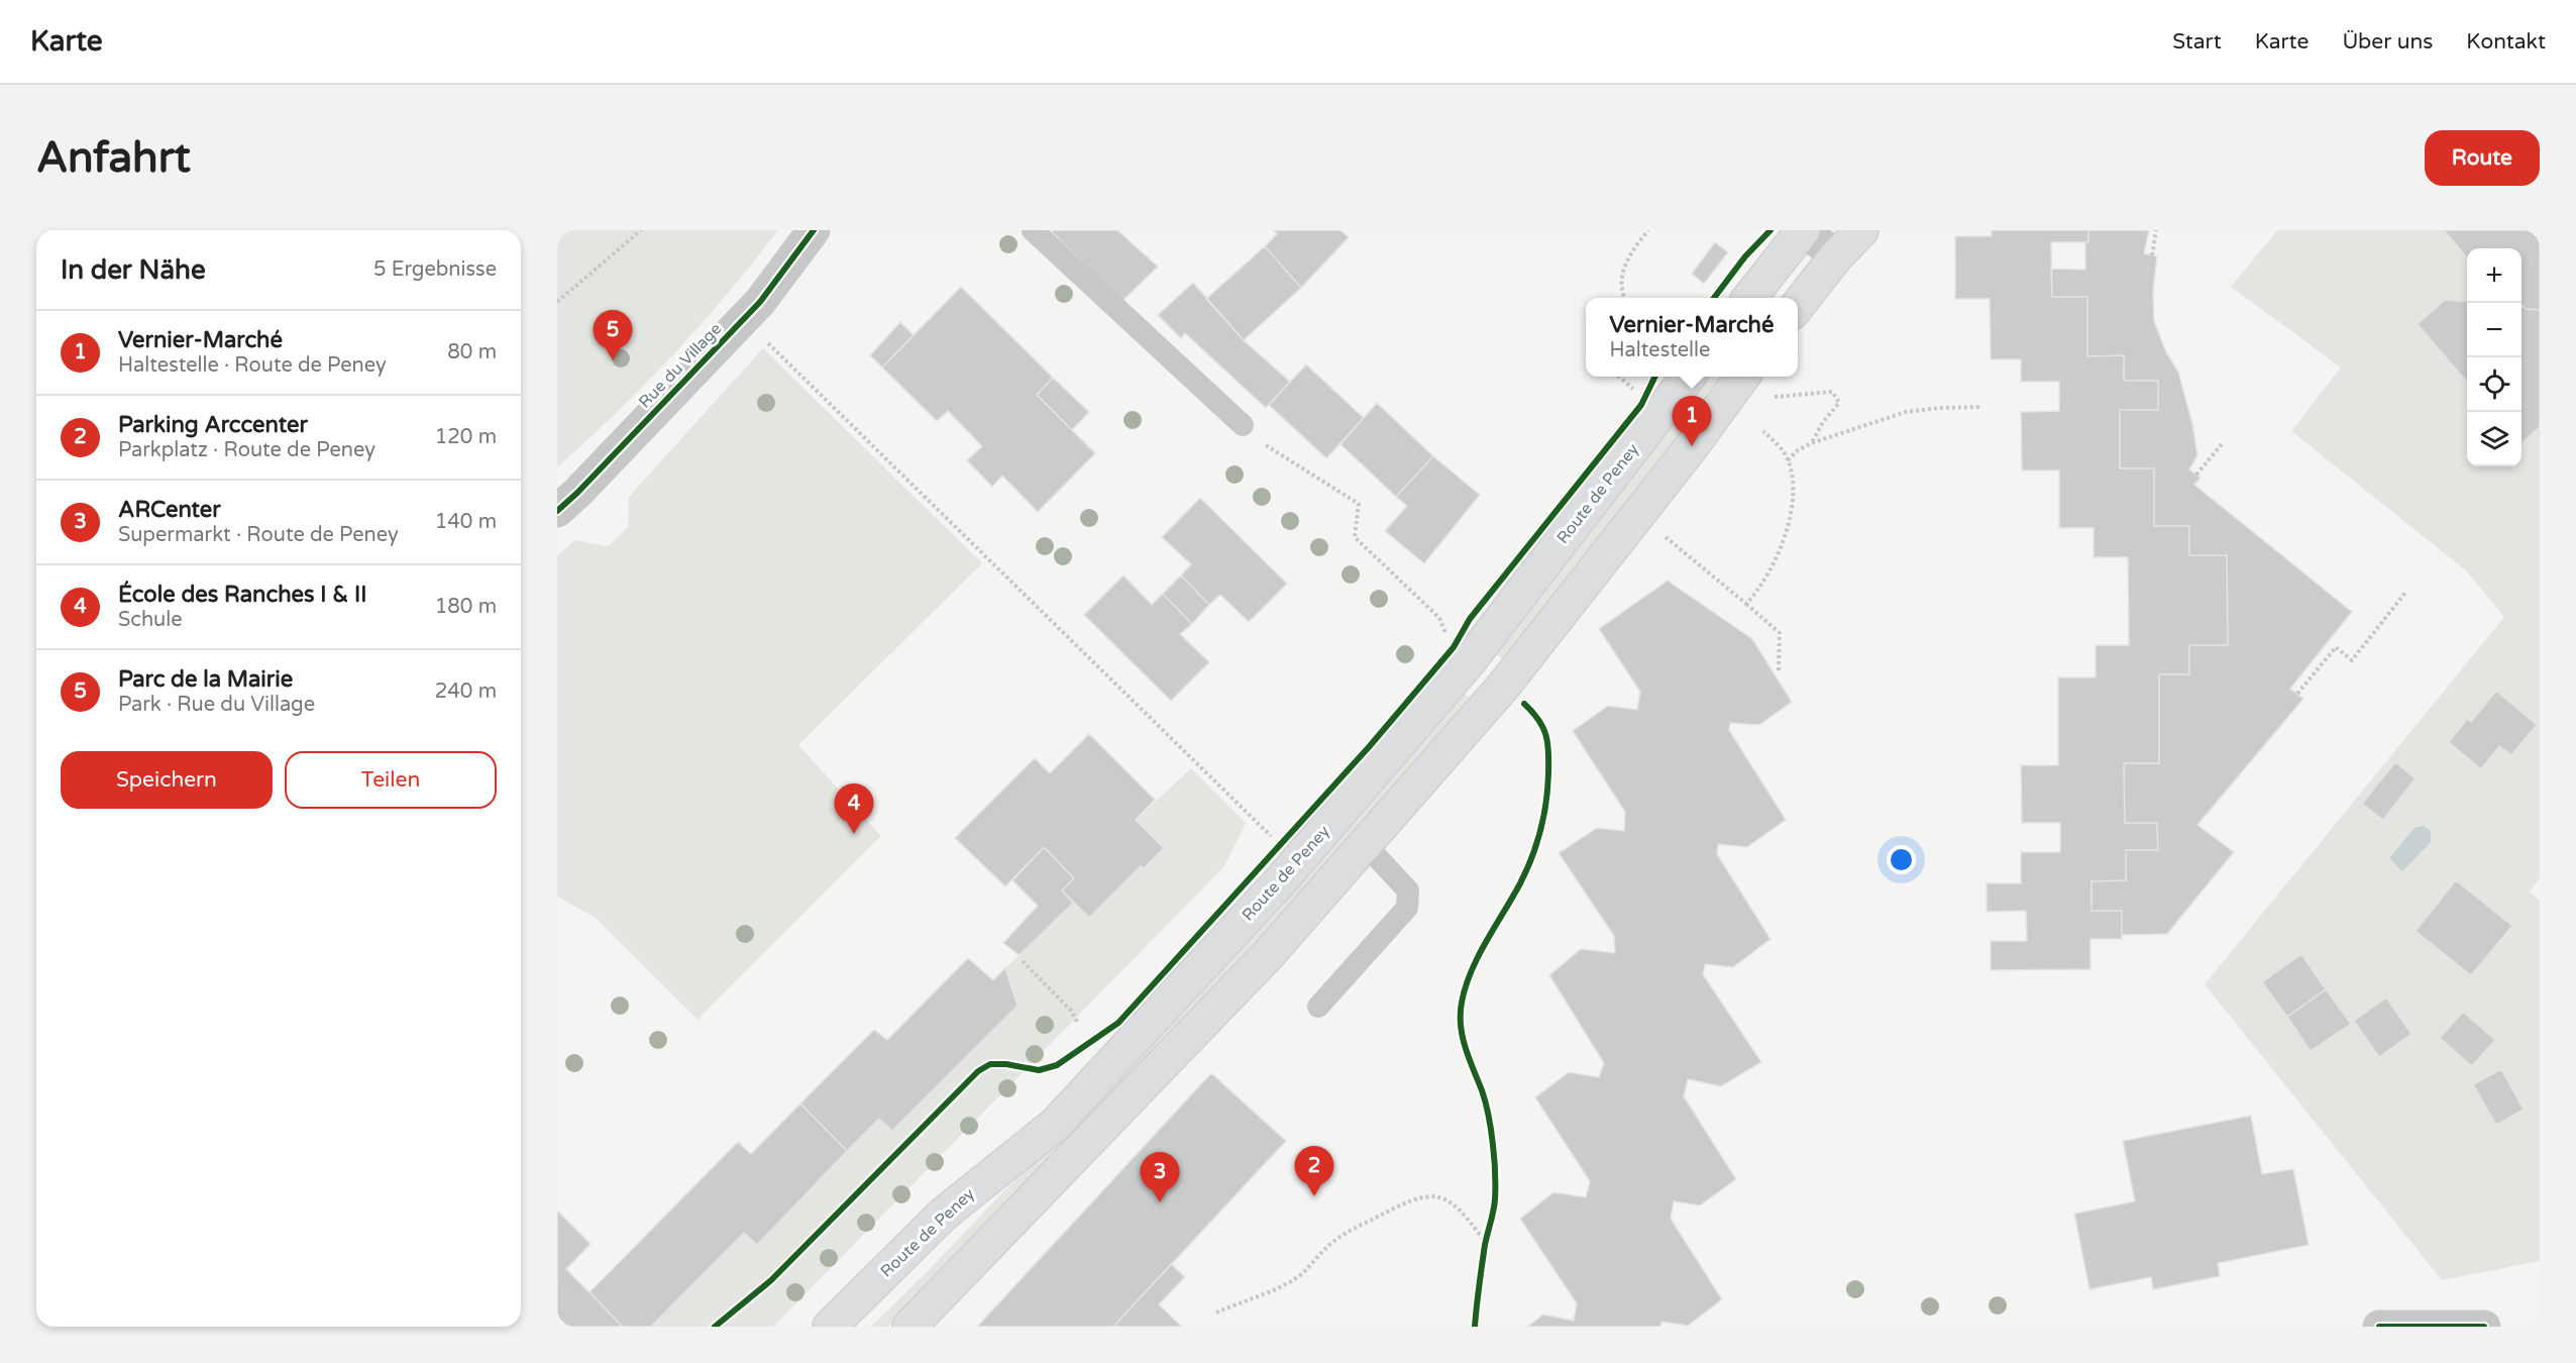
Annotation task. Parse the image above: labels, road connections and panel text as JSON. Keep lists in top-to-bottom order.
{
  "streets": {
    "main road": ["Route de Peney"],
    "street": ["Rue du Village"]
  },
  "page": {
    "header": "Karte",
    "nav": [
      "Start",
      "Karte",
      "Über uns",
      "Kontakt"
    ],
    "buttons": [
      "Route",
      ["Speichern", "Teilen"]
    ],
    "title": "Anfahrt",
    "heading": ["In der Nähe", "5 Ergebnisse"],
    "map_buttons": ["+", "−"],
    "popup": ["Vernier-Marché", "Haltestelle"],
    "list": [
      {
        "mark": "1",
        "name": "Vernier-Marché",
        "note": "Haltestelle · Route de Peney",
        "value": "80 m"
      },
      {
        "mark": "2",
        "name": "Parking Arccenter",
        "note": "Parkplatz · Route de Peney",
        "value": "120 m"
      },
      {
        "mark": "3",
        "name": "ARCenter",
        "note": "Supermarkt · Route de Peney",
        "value": "140 m"
      },
      {
        "mark": "4",
        "name": "École des Ranches I & II",
        "note": "Schule",
        "value": "180 m"
      },
      {
        "mark": "5",
        "name": "Parc de la Mairie",
        "note": "Park · Rue du Village",
        "value": "240 m"
      }
    ],
    "pins": [
      "5",
      "1",
      "4",
      "2",
      "3"
    ]
  }
}
